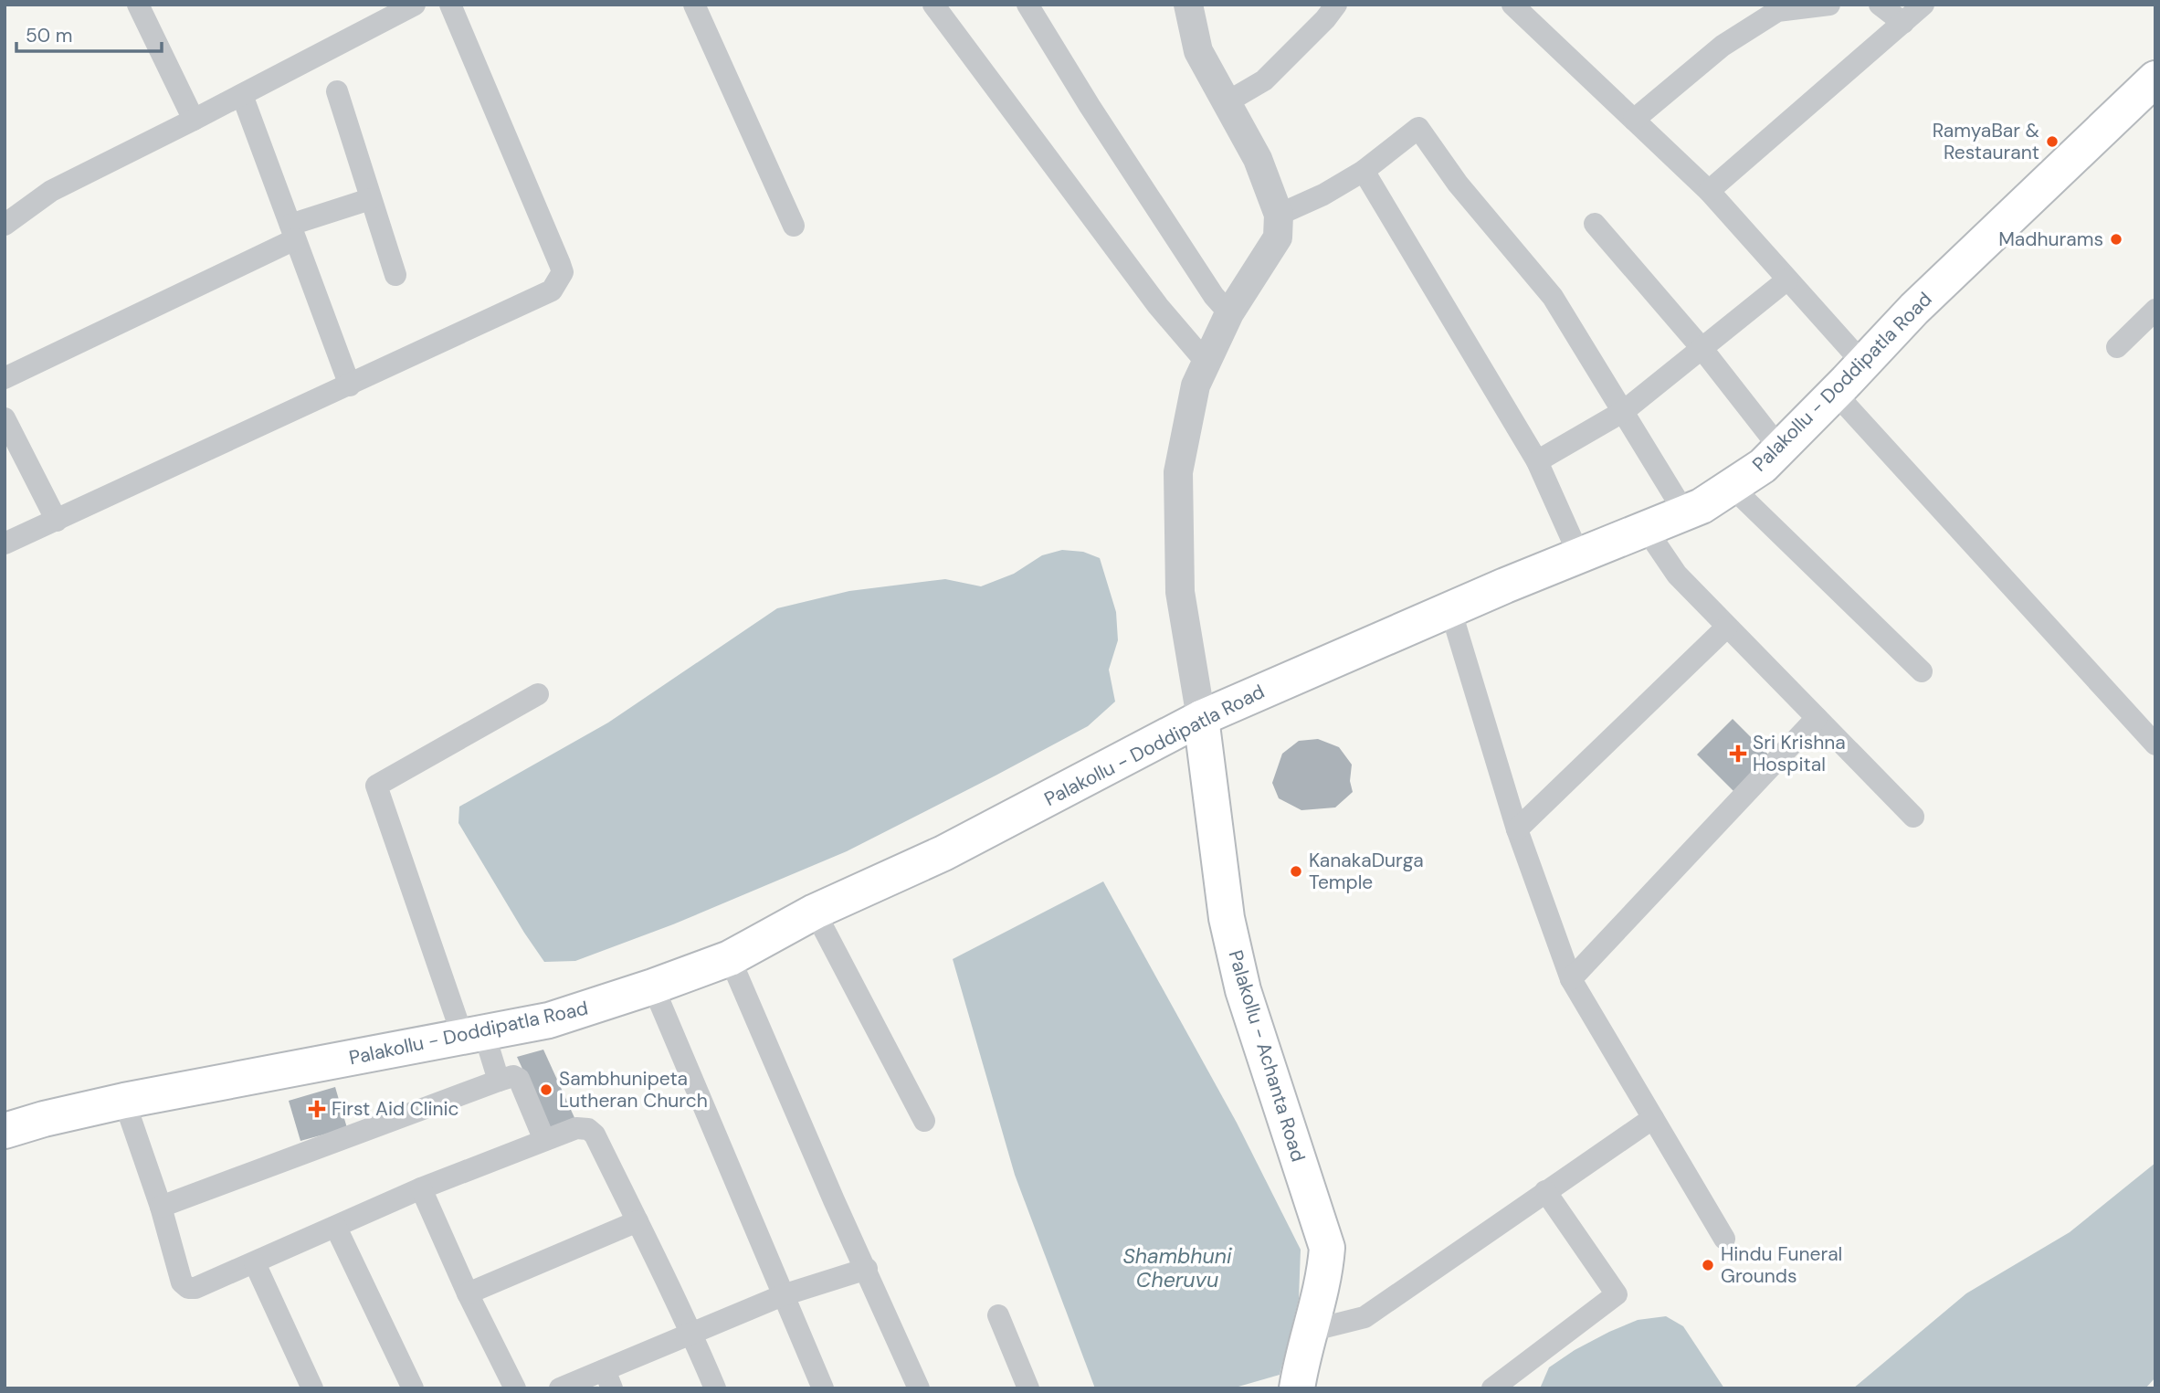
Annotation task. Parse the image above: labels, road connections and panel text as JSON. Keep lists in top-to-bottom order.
{
  "streets": {
    "main road": ["Palakollu - Doddipatla Road", "Palakollu - Achanta Road"]
  },
  "crossings": [
    ["Palakollu - Doddipatla Road", "Palakollu - Achanta Road"]
  ],
  "water": ["Shambhuni Cheruvu"],
  "places": {
    "other": [
      "RamyaBar & Restaurant",
      "Madhurams",
      "KanakaDurga Temple",
      "Sambhunipeta Lutheran Church",
      "Hindu Funeral Grounds"
    ],
    "health": ["Sri Krishna Hospital", "First Aid Clinic"]
  },
  "scale_bar": "50 m"
}
